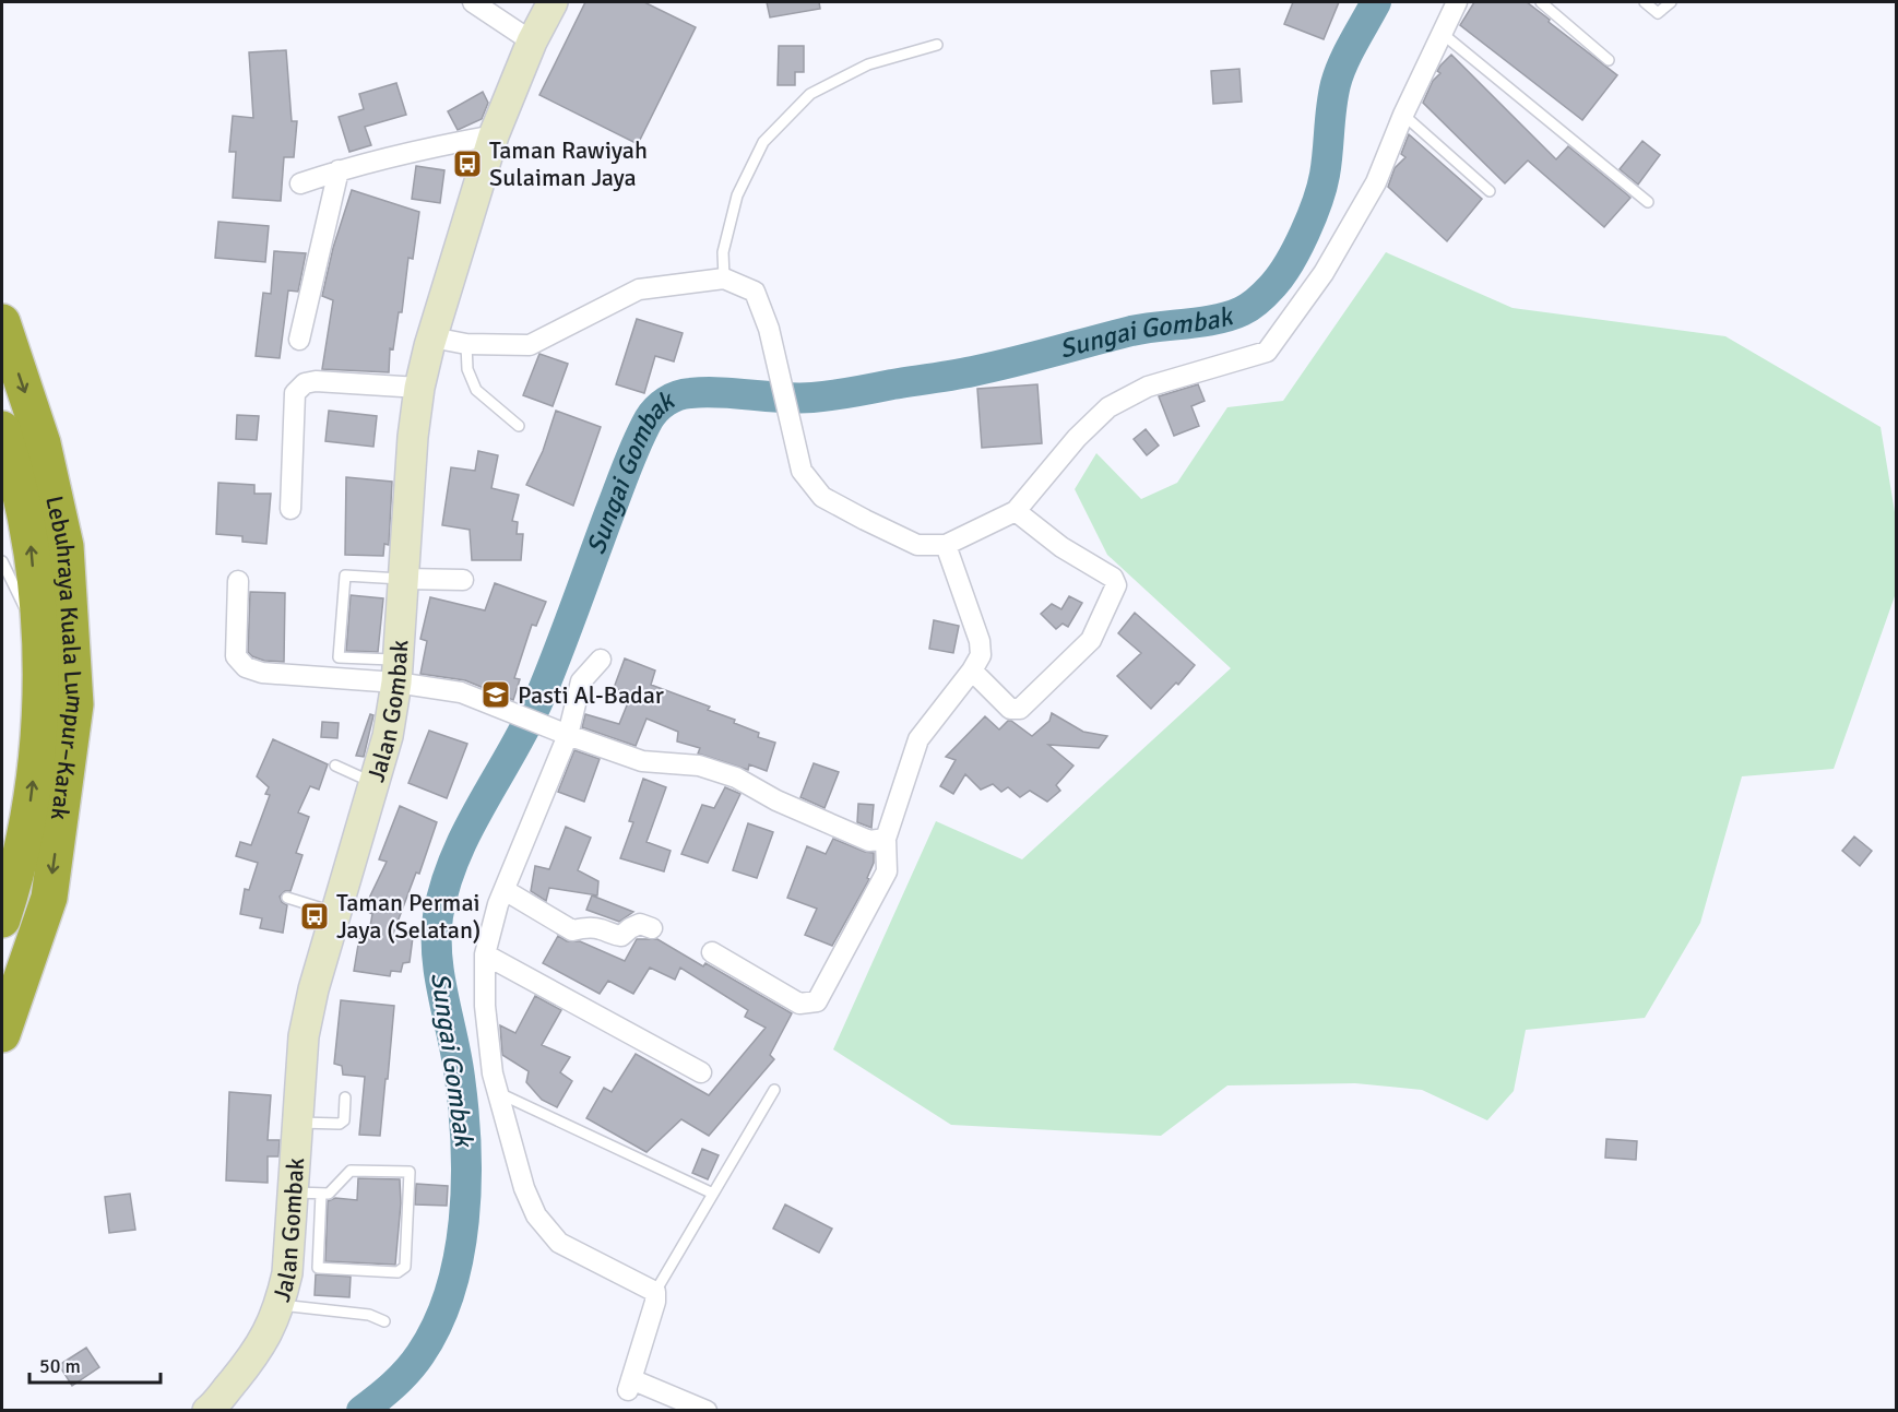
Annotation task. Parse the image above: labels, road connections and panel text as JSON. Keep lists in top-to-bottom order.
{
  "streets": {
    "highway": ["Lebuhraya Kuala Lumpur–Karak"],
    "main road": ["Jalan Gombak"]
  },
  "water": ["Sungai Gombak"],
  "places": {
    "bus stop": ["Taman Rawiyah Sulaiman Jaya", "Taman Permai Jaya (Selatan)"],
    "school or university": ["Pasti Al-Badar"]
  },
  "scale_bar": "50 m"
}
